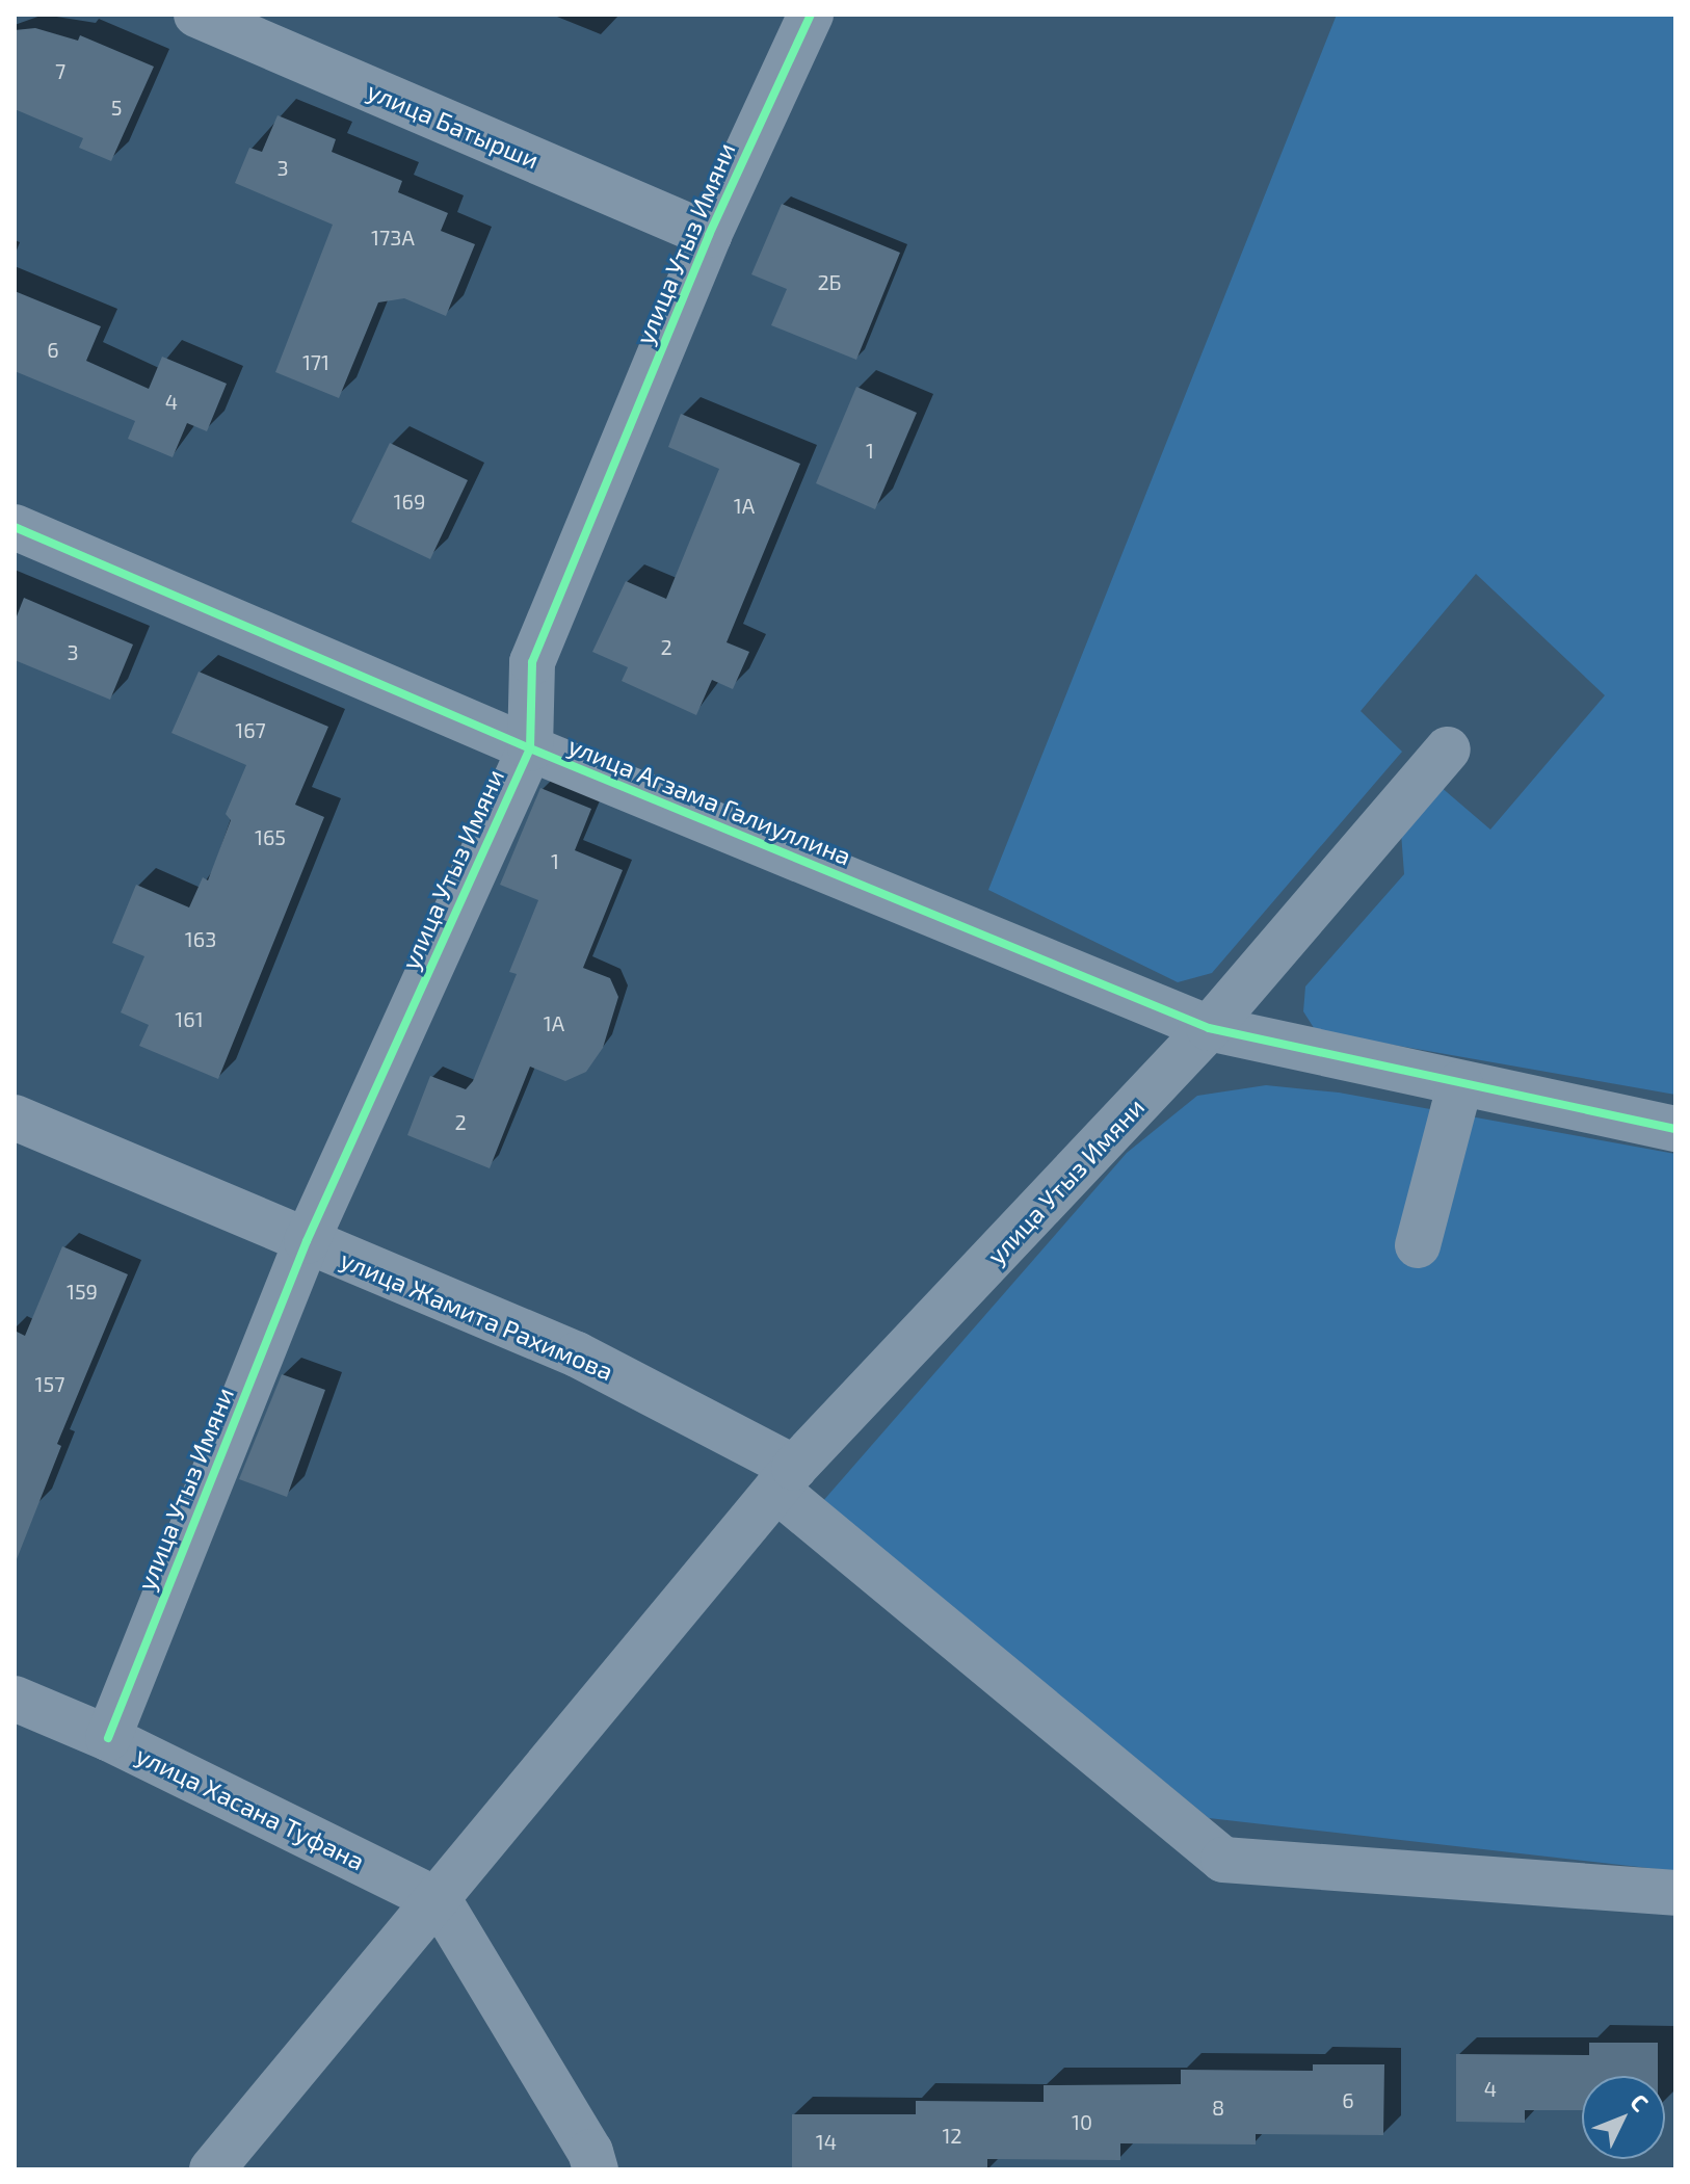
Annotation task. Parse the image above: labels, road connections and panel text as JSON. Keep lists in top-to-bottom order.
{
  "streets": {
    "street": [
      "улица Батырши",
      "улица Утыз Имяни",
      "улица Агзама Галиуллина",
      "улица Жамита Рахимова",
      "улица Хасана Туфана"
    ]
  },
  "crossings": [
    ["улица Батырши", "улица Утыз Имяни"],
    ["улица Утыз Имяни", "улица Агзама Галиуллина"],
    ["улица Утыз Имяни", "улица Жамита Рахимова"],
    ["улица Утыз Имяни", "улица Хасана Туфана"]
  ],
  "house_numbers": [
    "7",
    "5",
    "3",
    "173А",
    "2Б",
    "6",
    "171",
    "4",
    "1",
    "169",
    "1А",
    "2",
    "3",
    "167",
    "165",
    "1",
    "163",
    "161",
    "1А",
    "2",
    "159",
    "157",
    "4",
    "6",
    "8",
    "10",
    "12",
    "14"
  ],
  "north": "top right"
}
